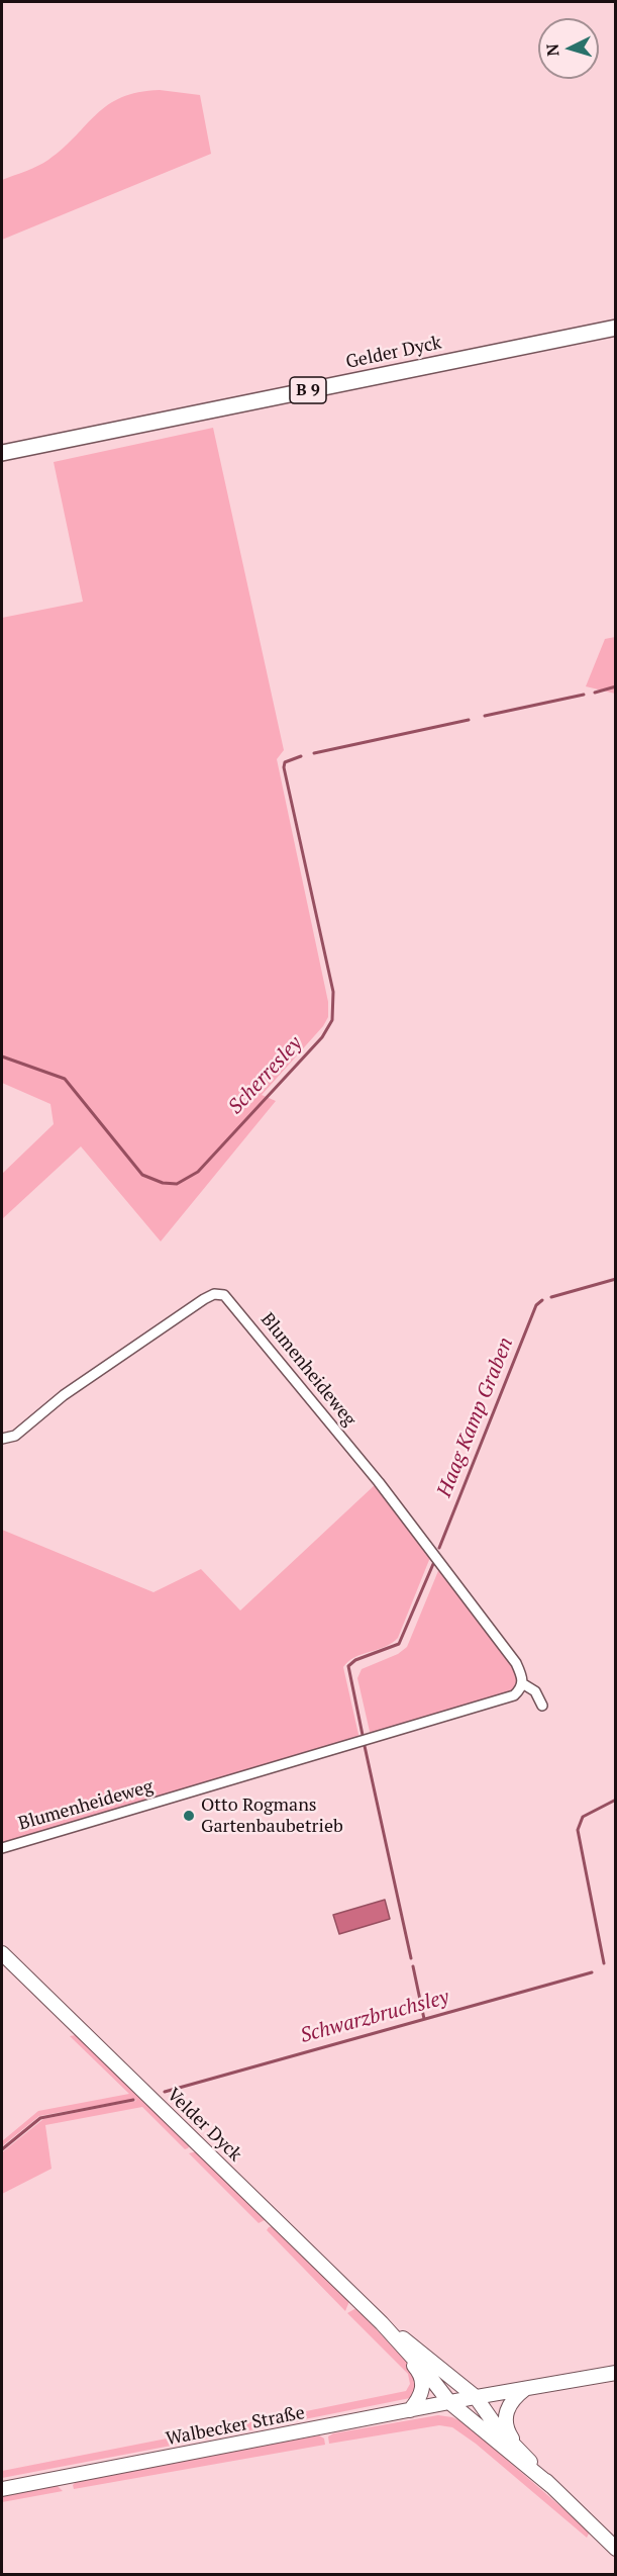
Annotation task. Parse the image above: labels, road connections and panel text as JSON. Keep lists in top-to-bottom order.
{
  "streets": {
    "main road": [
      "Gelder Dyck",
      "B 9",
      "Velder Dyck",
      "Walbecker Straße"
    ],
    "street": ["Blumenheideweg"]
  },
  "crossings": [
    ["Velder Dyck", "Walbecker Straße"]
  ],
  "water": ["Scherresley", "Haag Kamp Graben", "Schwarzbruchsley"],
  "places": ["Otto Rogmans Gartenbaubetrieb"],
  "north": "left"
}
